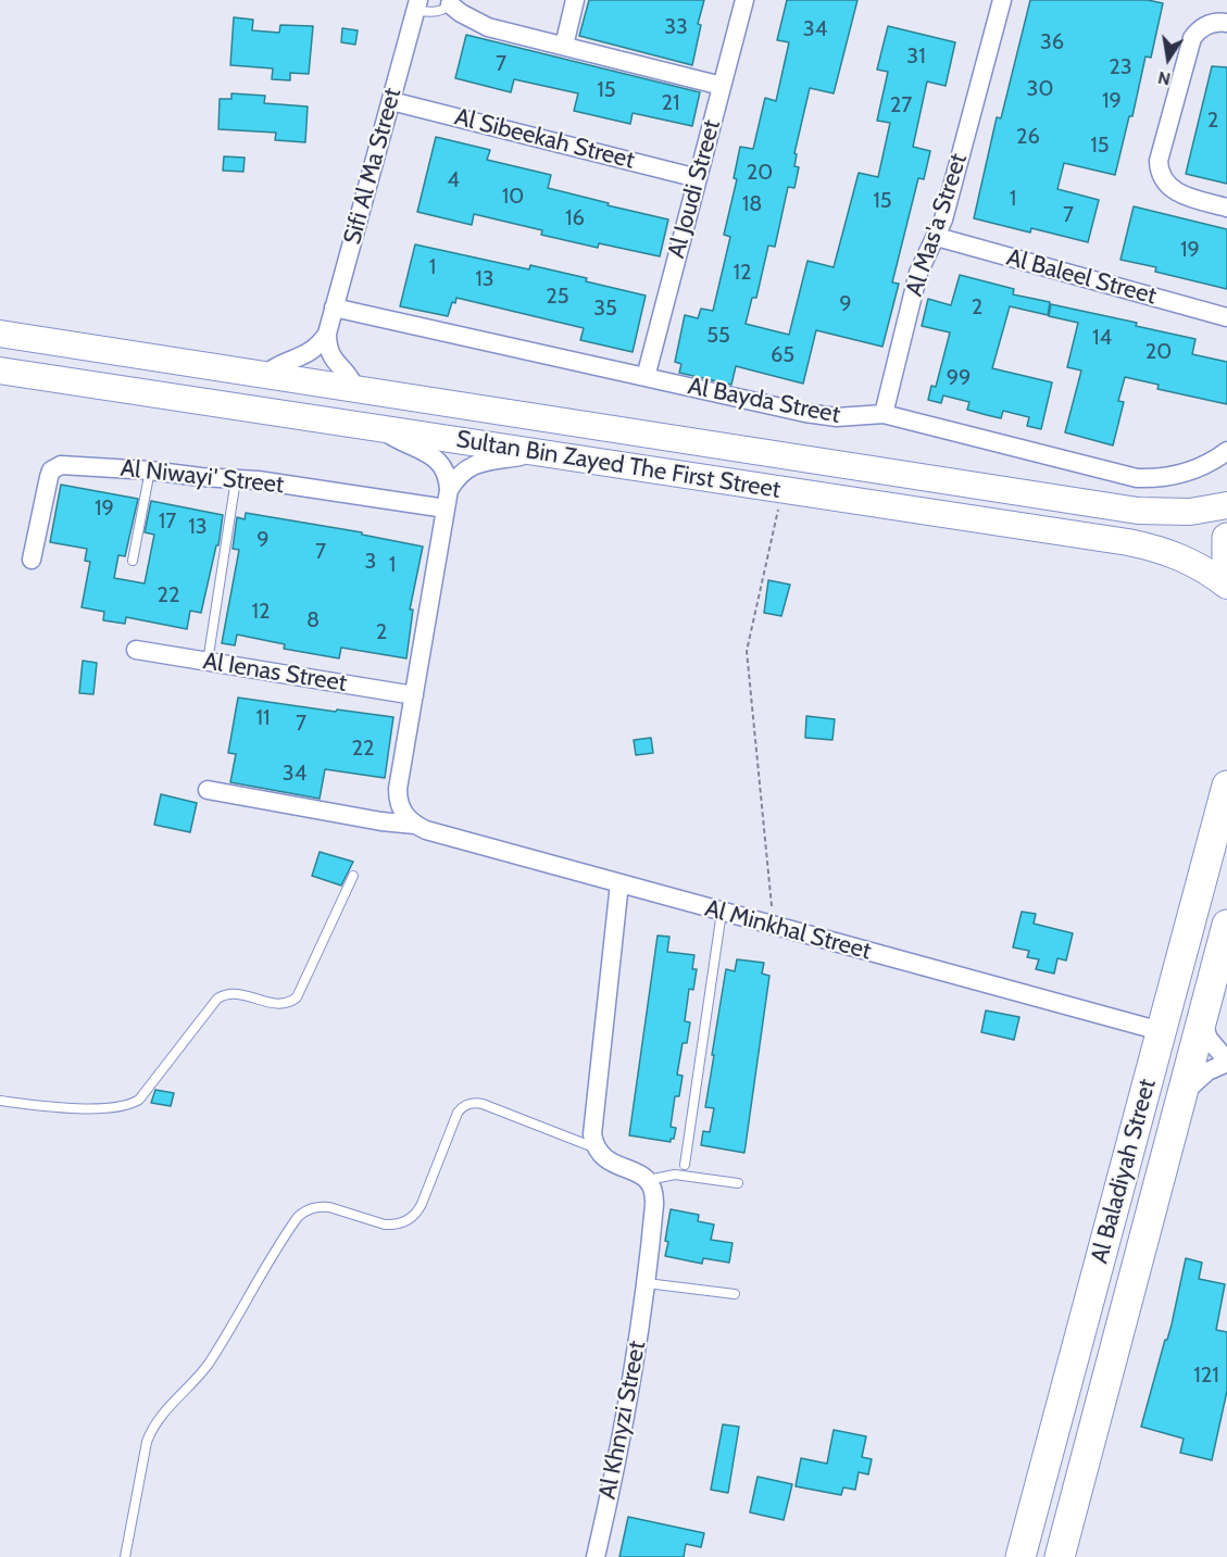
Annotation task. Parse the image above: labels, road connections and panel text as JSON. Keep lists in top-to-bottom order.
{
  "streets": {
    "main road": ["Sultan Bin Zayed The First Street", "Al Baladiyah Street"],
    "street": [
      "Al Sibeekah Street",
      "Sifi Al Ma Street",
      "Al Joudi Street",
      "Al Mas'a Street",
      "Al Baleel Street",
      "Al Bayda Street",
      "Al Niwayi' Street",
      "Al Ienas Street",
      "Al Minkhal Street",
      "Al Khnyzi Street"
    ]
  },
  "crossings": [
    ["Al Sibeekah Street", "Sifi Al Ma Street"],
    ["Al Sibeekah Street", "Al Joudi Street"],
    ["Sifi Al Ma Street", "Al Bayda Street"],
    ["Al Joudi Street", "Al Bayda Street"],
    ["Al Mas'a Street", "Al Baleel Street"],
    ["Al Mas'a Street", "Al Bayda Street"],
    ["Al Minkhal Street", "Al Baladiyah Street"]
  ],
  "house_numbers": [
    "33",
    "34",
    "36",
    "31",
    "7",
    "23",
    "30",
    "15",
    "19",
    "21",
    "27",
    "2",
    "26",
    "15",
    "20",
    "4",
    "10",
    "1",
    "15",
    "18",
    "7",
    "16",
    "19",
    "1",
    "12",
    "13",
    "25",
    "9",
    "2",
    "35",
    "55",
    "14",
    "20",
    "65",
    "99",
    "19",
    "17",
    "13",
    "9",
    "7",
    "3",
    "1",
    "22",
    "12",
    "8",
    "2",
    "11",
    "7",
    "22",
    "34",
    "121"
  ],
  "north": "bottom"
}
